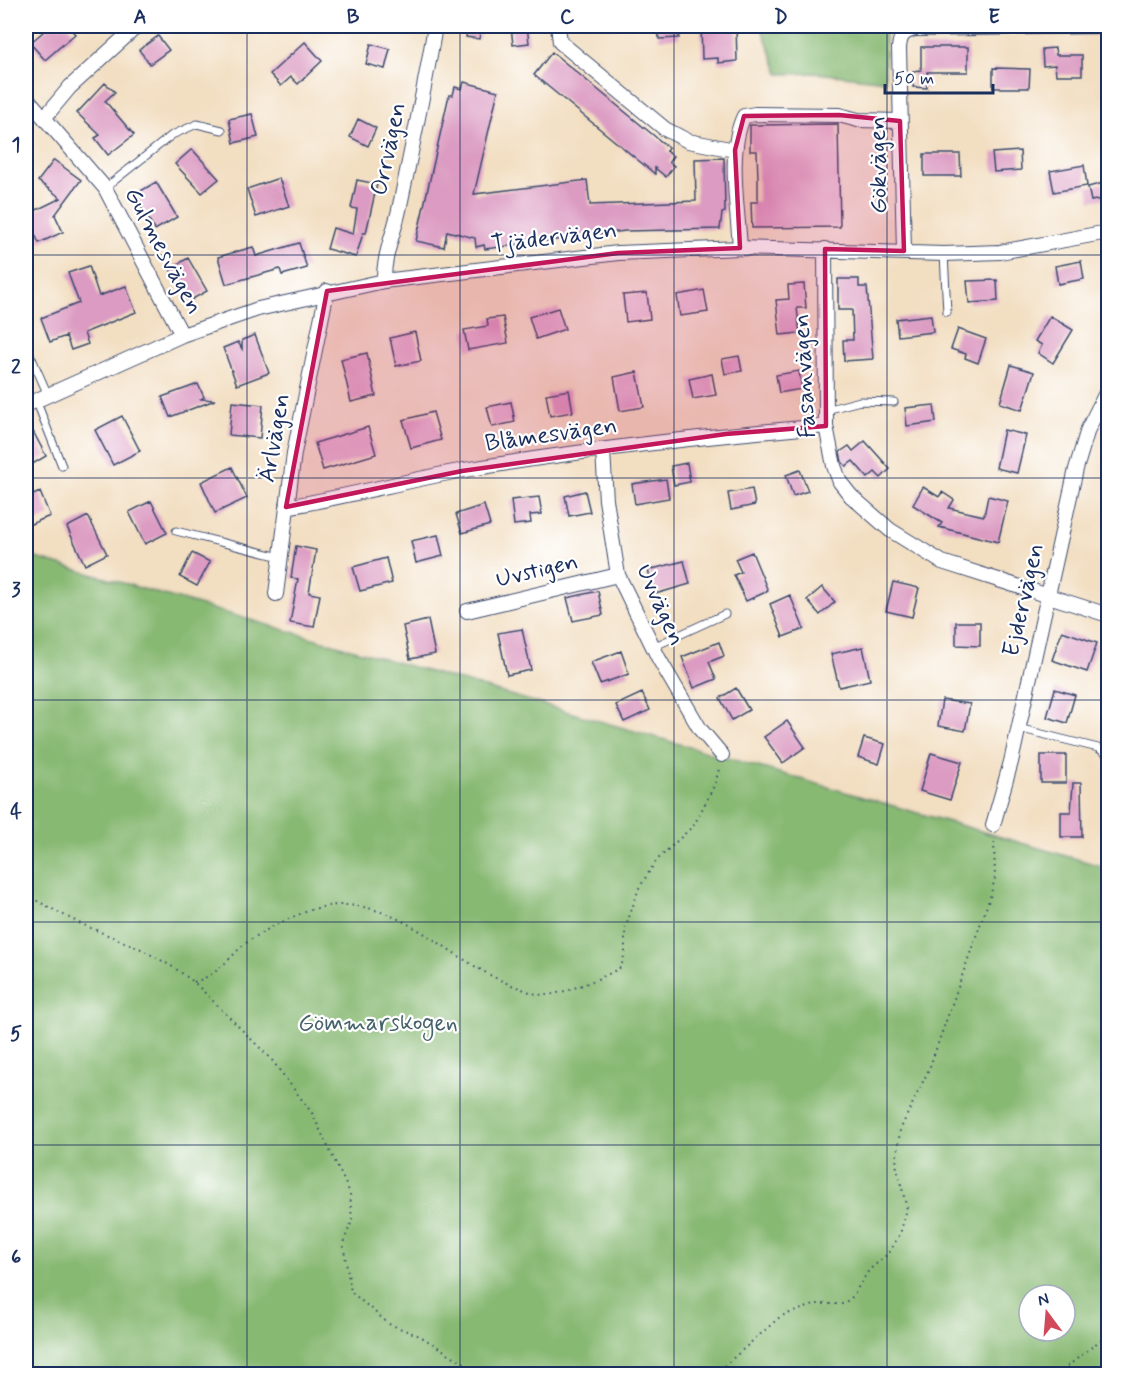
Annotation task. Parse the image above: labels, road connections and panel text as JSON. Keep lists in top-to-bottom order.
{
  "streets": {
    "street": [
      "Orrvägen",
      "Gökvägen",
      "Tjädervägen",
      "Gulmesvägen",
      "Fasanvägen",
      "Blåmesvägen",
      "Ärlvägen",
      "Uvstigen",
      "Ejdervägen",
      "Uvvägen"
    ]
  },
  "crossings": [
    ["Orrvägen", "Tjädervägen"],
    ["Gökvägen", "Tjädervägen"],
    ["Tjädervägen", "Gulmesvägen"],
    ["Tjädervägen", "Fasanvägen"],
    ["Tjädervägen", "Ärlvägen"],
    ["Fasanvägen", "Blåmesvägen"],
    ["Fasanvägen", "Ejdervägen"],
    ["Blåmesvägen", "Ärlvägen"],
    ["Blåmesvägen", "Uvvägen"],
    ["Uvstigen", "Uvvägen"]
  ],
  "parks": ["Gömmarskogen"],
  "scale_bar": "50 m",
  "north": "top",
  "grid": {
    "columns": [
      "A",
      "B",
      "C",
      "D",
      "E"
    ],
    "rows": [
      "1",
      "2",
      "3",
      "4",
      "5",
      "6"
    ]
  }
}
